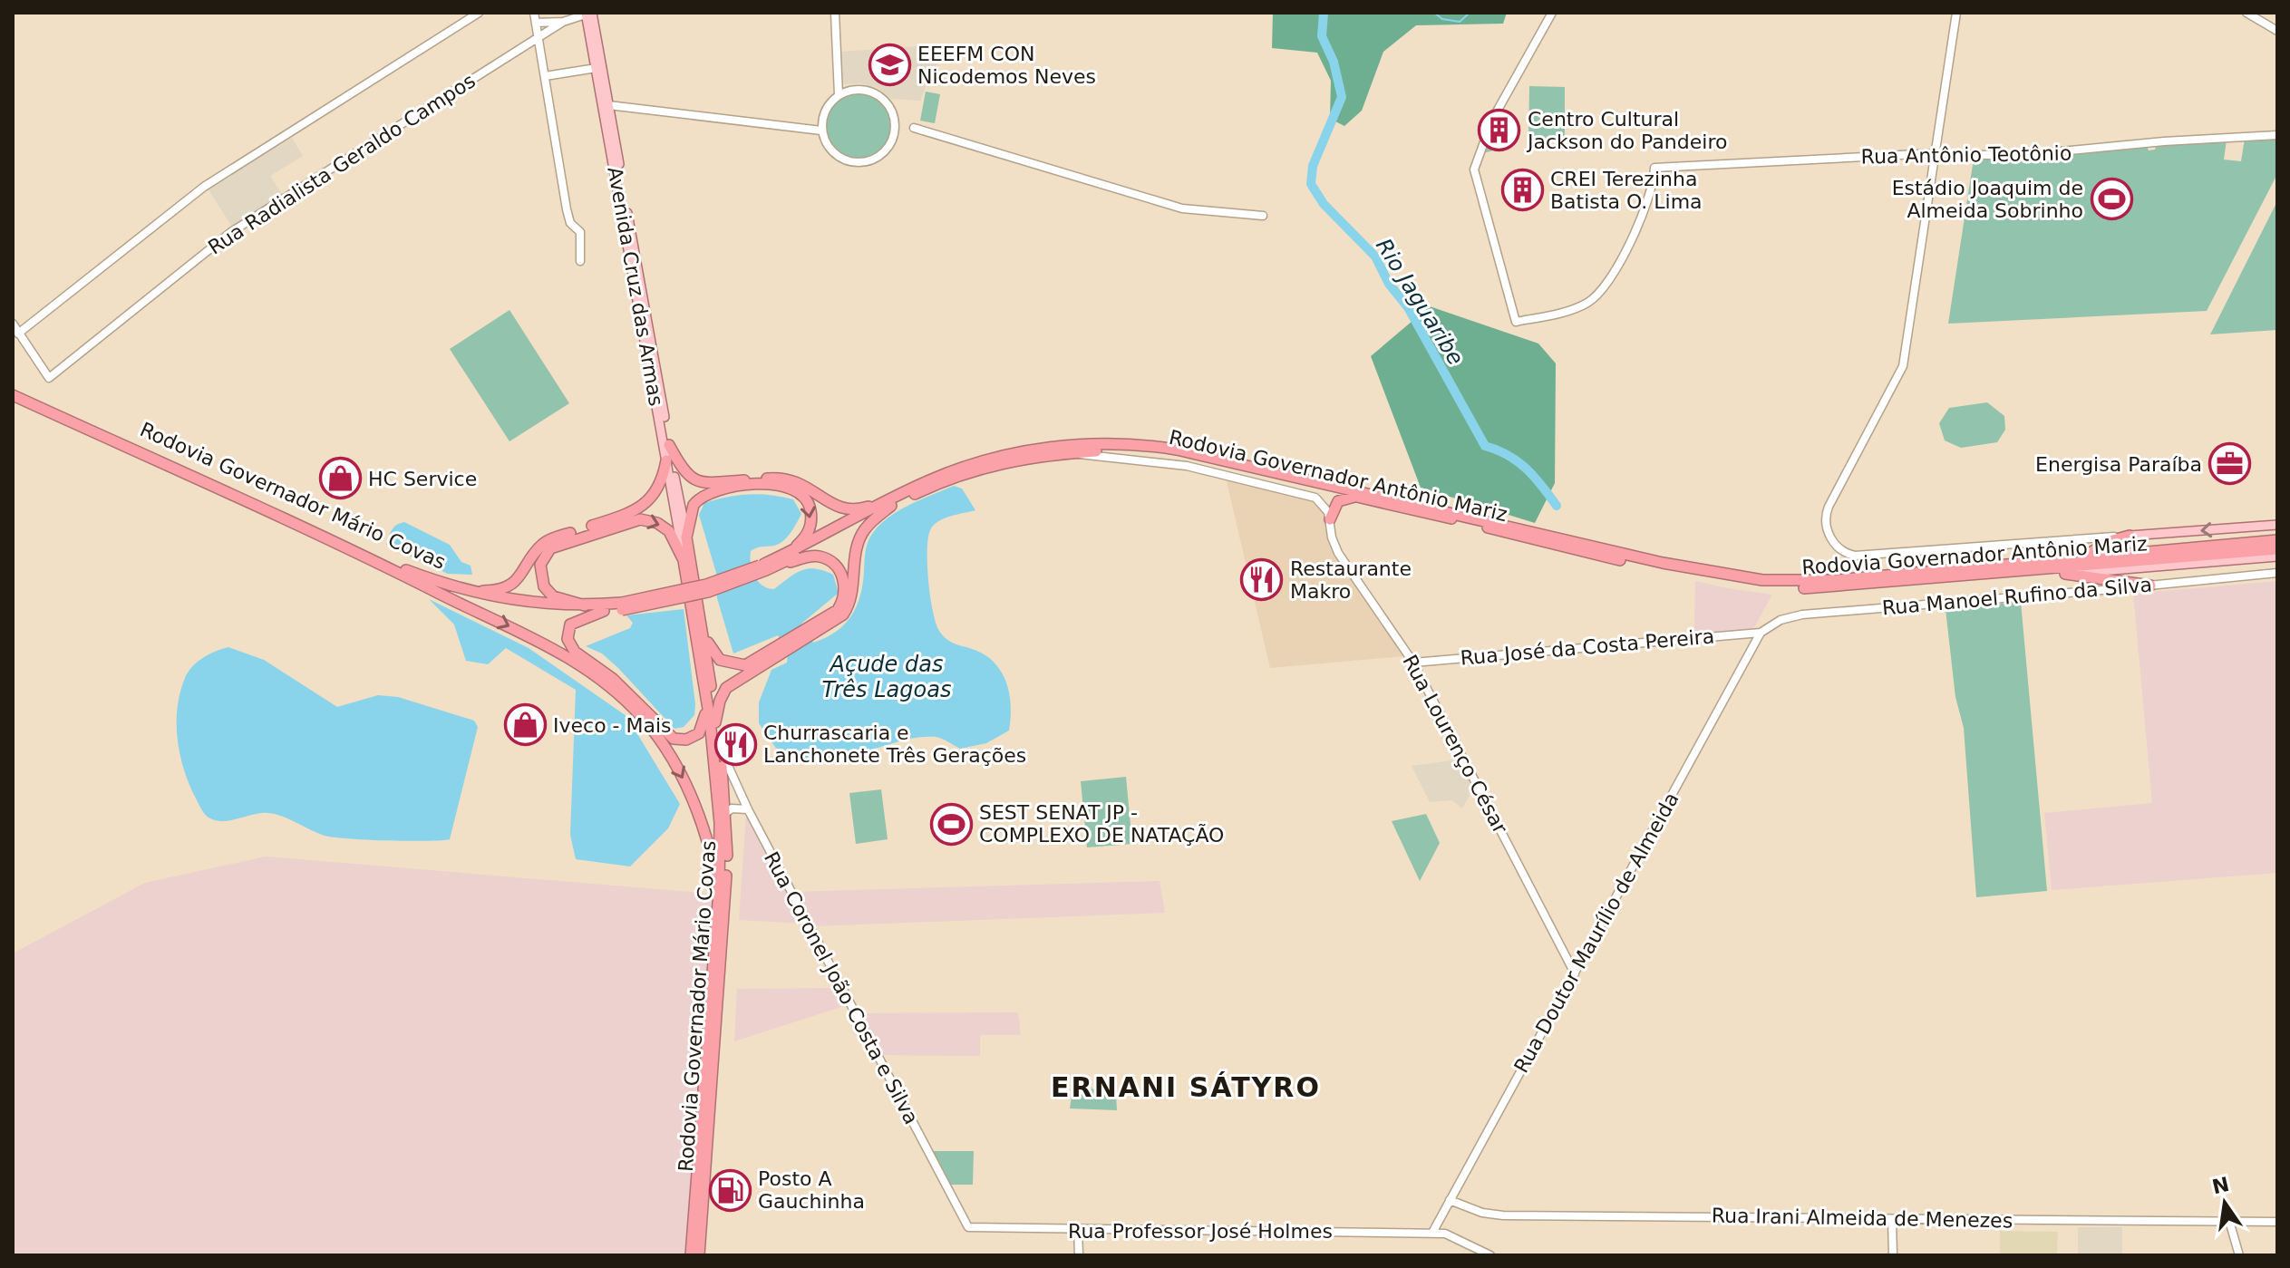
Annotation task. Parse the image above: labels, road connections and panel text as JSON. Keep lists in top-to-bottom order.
{
  "streets": {
    "highway": ["Rodovia Governador Antônio Mariz", "Rodovia Governador Mário Covas"],
    "main road": ["Avenida Cruz das Armas"],
    "street": [
      "Rua Antônio Teotônio",
      "Rua Radialista Geraldo Campos",
      "Rua Manoel Rufino da Silva",
      "Rua José da Costa Pereira",
      "Rua Lourenço César",
      "Rua Doutor Maurílio de Almeida",
      "Rua Coronel João Costa e Silva",
      "Rua Irani Almeida de Menezes",
      "Rua Professor José Holmes"
    ]
  },
  "crossings": [
    ["Avenida Cruz das Armas", "Rodovia Governador Mário Covas"],
    ["Rodovia Governador Antônio Mariz", "Rodovia Governador Mário Covas"],
    ["Rodovia Governador Mário Covas", "Rua Coronel João Costa e Silva"],
    ["Rua Manoel Rufino da Silva", "Rua José da Costa Pereira"],
    ["Rua Manoel Rufino da Silva", "Rua Doutor Maurílio de Almeida"],
    ["Rua José da Costa Pereira", "Rua Lourenço César"],
    ["Rua José da Costa Pereira", "Rua Doutor Maurílio de Almeida"],
    ["Rua Lourenço César", "Rua Doutor Maurílio de Almeida"],
    ["Rua Doutor Maurílio de Almeida", "Rua Irani Almeida de Menezes"],
    ["Rua Doutor Maurílio de Almeida", "Rua Professor José Holmes"],
    ["Rua Coronel João Costa e Silva", "Rua Professor José Holmes"]
  ],
  "districts": ["ERNANI SÁTYRO"],
  "water": ["Rio Jaguaribe", "Açude das Três Lagoas"],
  "places": {
    "school or university": ["EEEFM CON Nicodemos Neves"],
    "building": ["Centro Cultural Jackson do Pandeiro", "CREI Terezinha Batista O. Lima"],
    "sports": ["Estádio Joaquim de Almeida Sobrinho", "SEST SENAT JP - COMPLEXO DE NATAÇÃO"],
    "office": ["Energisa Paraíba"],
    "shop": ["HC Service", "Iveco - Mais"],
    "restaurant": ["Restaurante Makro", "Churrascaria e Lanchonete Três Gerações"],
    "fuel station": ["Posto A Gauchinha"]
  },
  "north": "top"
}
